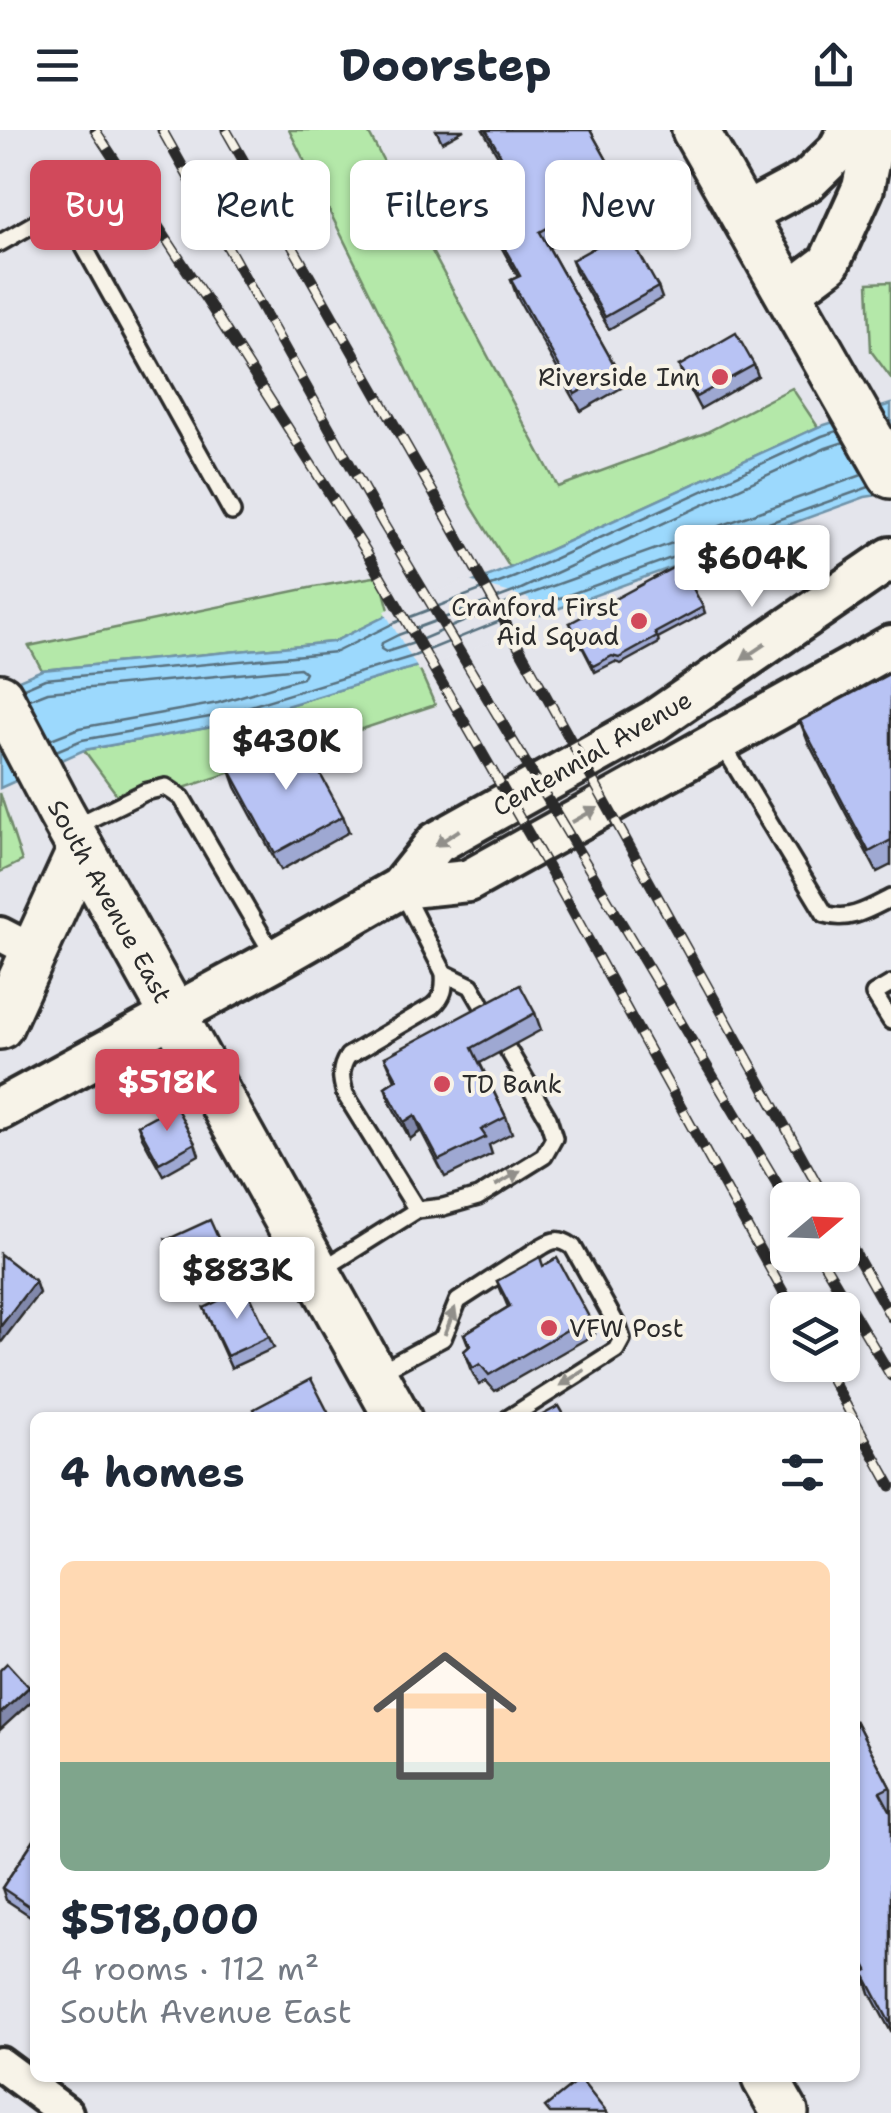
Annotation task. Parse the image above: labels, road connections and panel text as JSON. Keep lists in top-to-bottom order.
{
  "streets": {
    "main road": ["South Avenue East"],
    "street": ["Centennial Avenue"]
  },
  "crossings": [
    ["Centennial Avenue", "South Avenue East"]
  ],
  "places": [
    "Riverside Inn",
    "Cranford First Aid Squad",
    "TD Bank",
    "VFW Post"
  ],
  "north": "right",
  "page": {
    "header": "Doorstep",
    "chip": [
      "Buy",
      "Rent",
      "Filters",
      "New"
    ],
    "price": [
      "$604K",
      "$430K",
      "$518K",
      "$883K"
    ],
    "heading": "4 homes",
    "list": [
      {
        "name": "$518,000",
        "note": "4 rooms · 112 m² · South Avenue East"
      }
    ]
  }
}
